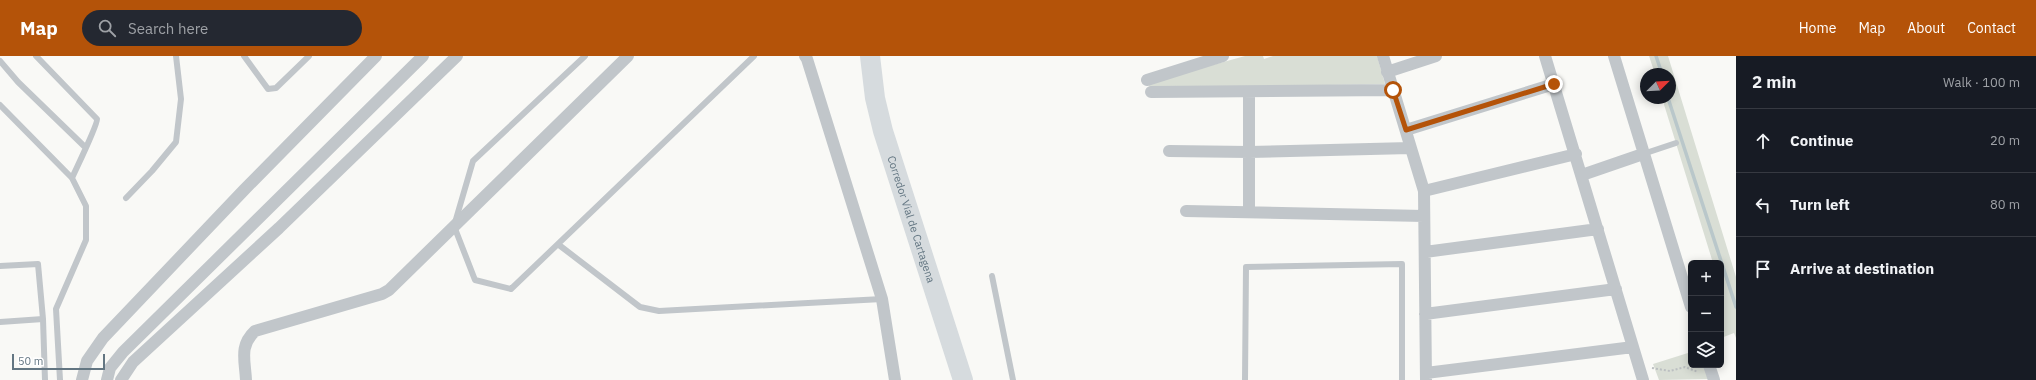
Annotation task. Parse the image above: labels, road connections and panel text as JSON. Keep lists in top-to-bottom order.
{
  "streets": {
    "main road": ["Corredor Vial de Cartagena"]
  },
  "scale_bar": "50 m",
  "north": "top right",
  "page": {
    "header": "Map",
    "search": "Search here",
    "nav": [
      "Home",
      "Map",
      "About",
      "Contact"
    ],
    "heading": ["2 min", "Walk · 100 m"],
    "list": [
      ["Continue", "20 m"],
      ["Turn left", "80 m"],
      "Arrive at destination"
    ],
    "map_buttons": ["+", "−"],
    "scale": "50 m"
  }
}
